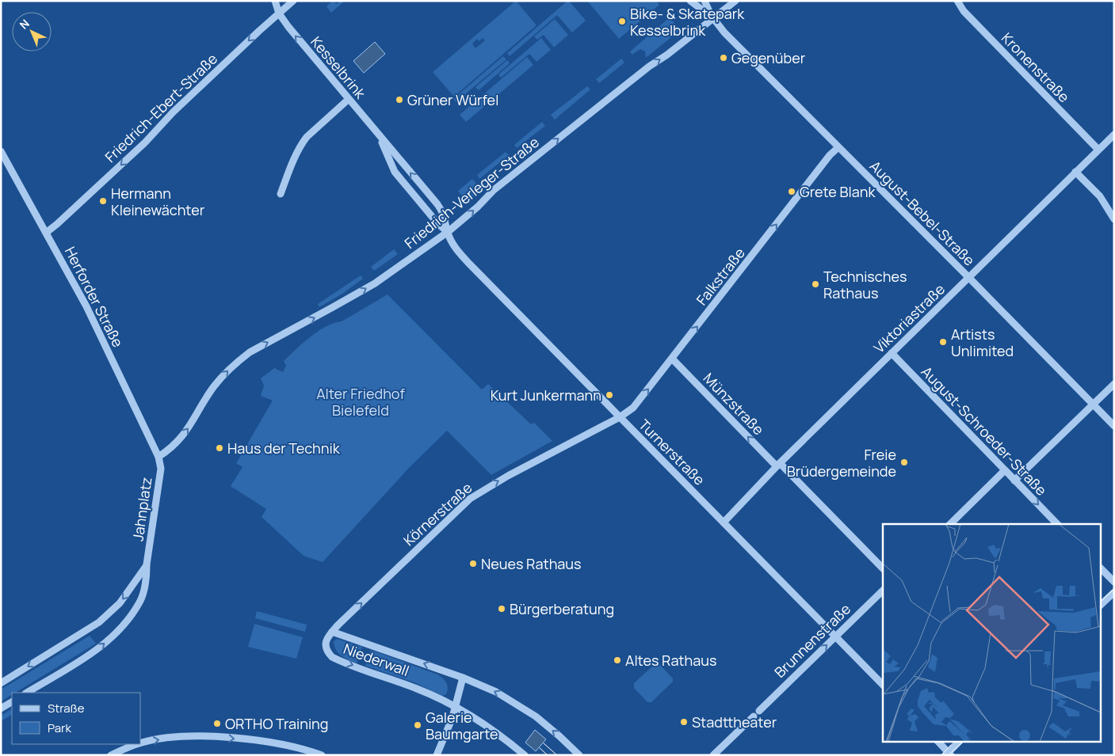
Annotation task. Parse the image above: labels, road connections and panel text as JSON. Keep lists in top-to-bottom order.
{
  "streets": {
    "street": [
      "Kesselbrink",
      "Kronenstraße",
      "Friedrich-Ebert-Straße",
      "Friedrich-Verleger-Straße",
      "August-Bebel-Straße",
      "Falkstraße",
      "Herforder Straße",
      "Viktoriastraße",
      "Münzstraße",
      "August-Schroeder-Straße",
      "Turnerstraße",
      "Jahnplatz",
      "Körnerstraße",
      "Brunnenstraße",
      "Niederwall"
    ]
  },
  "crossings": [
    ["Kesselbrink", "Friedrich-Ebert-Straße"],
    ["Kesselbrink", "Friedrich-Verleger-Straße"],
    ["Kesselbrink", "Turnerstraße"],
    ["Kronenstraße", "Viktoriastraße"],
    ["Friedrich-Ebert-Straße", "Herforder Straße"],
    ["Friedrich-Verleger-Straße", "August-Bebel-Straße"],
    ["Friedrich-Verleger-Straße", "Herforder Straße"],
    ["Friedrich-Verleger-Straße", "Turnerstraße"],
    ["Friedrich-Verleger-Straße", "Jahnplatz"],
    ["August-Bebel-Straße", "Falkstraße"],
    ["August-Bebel-Straße", "Viktoriastraße"],
    ["Falkstraße", "Münzstraße"],
    ["Falkstraße", "Turnerstraße"],
    ["Falkstraße", "Körnerstraße"],
    ["Herforder Straße", "Jahnplatz"],
    ["Viktoriastraße", "Münzstraße"],
    ["Viktoriastraße", "August-Schroeder-Straße"],
    ["Viktoriastraße", "Turnerstraße"],
    ["Turnerstraße", "Körnerstraße"],
    ["Turnerstraße", "Brunnenstraße"],
    ["Körnerstraße", "Niederwall"]
  ],
  "one_way": [
    "Friedrich-Ebert-Straße",
    "Friedrich-Verleger-Straße",
    "Falkstraße",
    "Münzstraße",
    "Körnerstraße",
    "Brunnenstraße"
  ],
  "parks": ["Alter Friedhof Bielefeld"],
  "places": [
    "Bike- & Skatepark Kesselbrink",
    "Gegenüber",
    "Grüner Würfel",
    "Grete Blank",
    "Hermann Kleinewächter",
    "Technisches Rathaus",
    "Artists Unlimited",
    "Kurt Junkermann",
    "Haus der Technik",
    "Freie Brüdergemeinde",
    "Neues Rathaus",
    "Bürgerberatung",
    "Altes Rathaus",
    "Stadttheater",
    "ORTHO Training",
    "Galerie Baumgarte"
  ],
  "legend": ["Straße", "Park"],
  "north": "top left"
}
